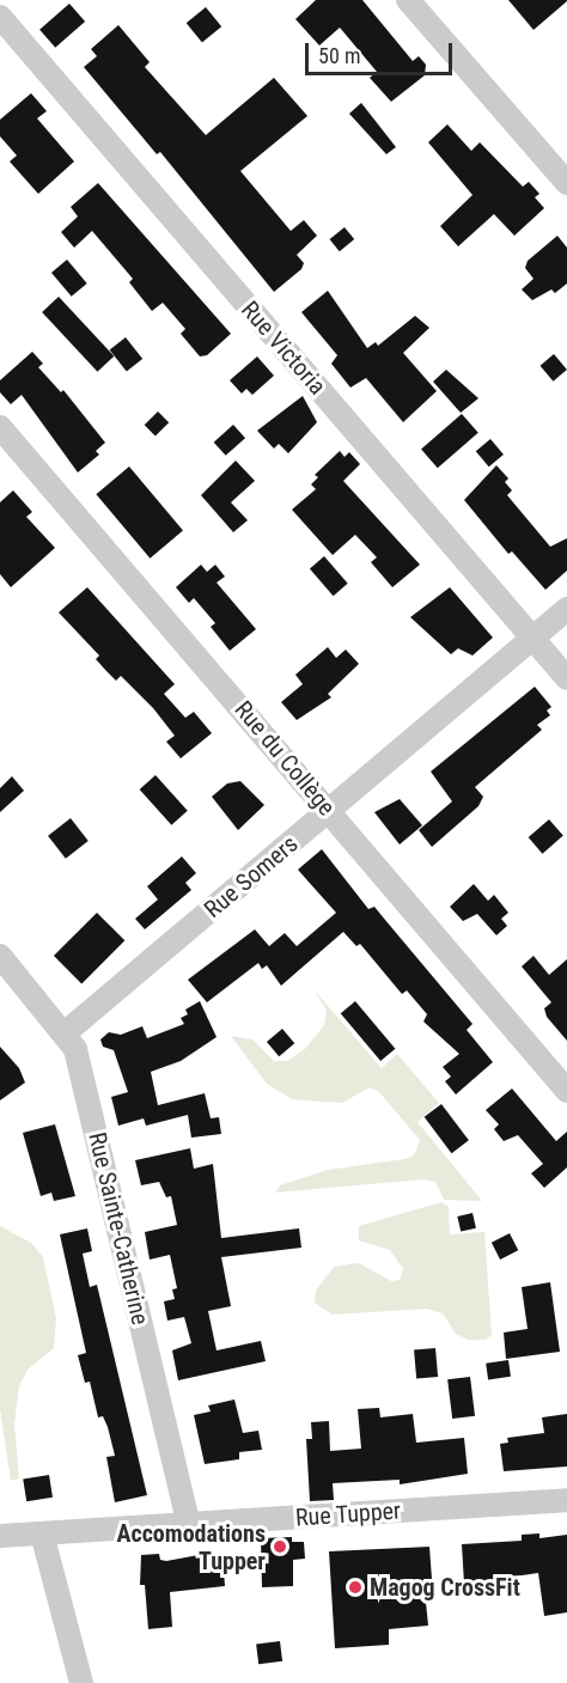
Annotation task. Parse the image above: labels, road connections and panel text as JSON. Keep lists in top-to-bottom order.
{
  "streets": {
    "street": [
      "Rue Victoria",
      "Rue du Collège",
      "Rue Somers",
      "Rue Sainte-Catherine",
      "Rue Tupper"
    ]
  },
  "crossings": [
    ["Rue Victoria", "Rue Somers"],
    ["Rue du Collège", "Rue Somers"],
    ["Rue Somers", "Rue Sainte-Catherine"],
    ["Rue Sainte-Catherine", "Rue Tupper"]
  ],
  "places": ["Accomodations Tupper", "Magog CrossFit"],
  "scale_bar": "50 m"
}
